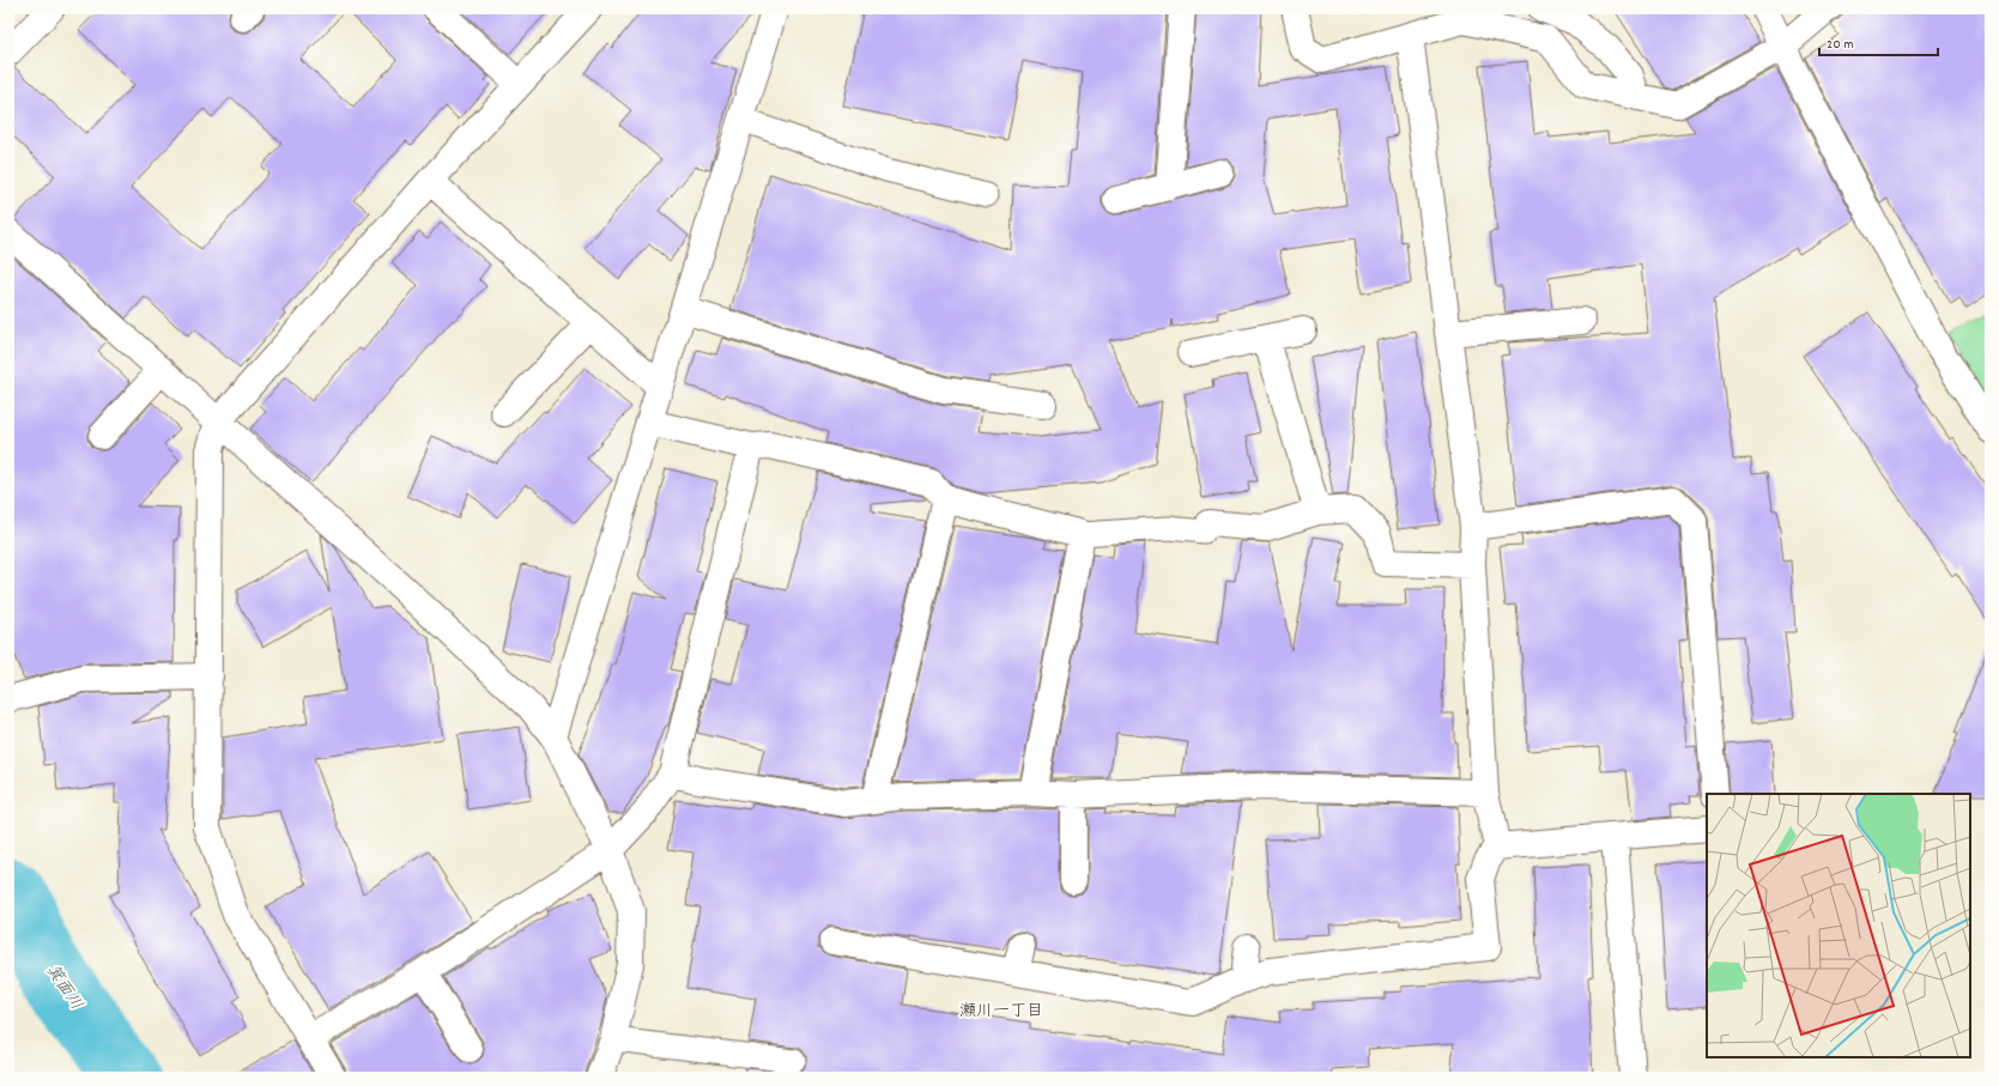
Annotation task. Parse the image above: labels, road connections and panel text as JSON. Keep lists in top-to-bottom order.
{
  "districts": ["瀬川一丁目"],
  "water": ["箕面川"],
  "scale_bar": "20 m"
}
